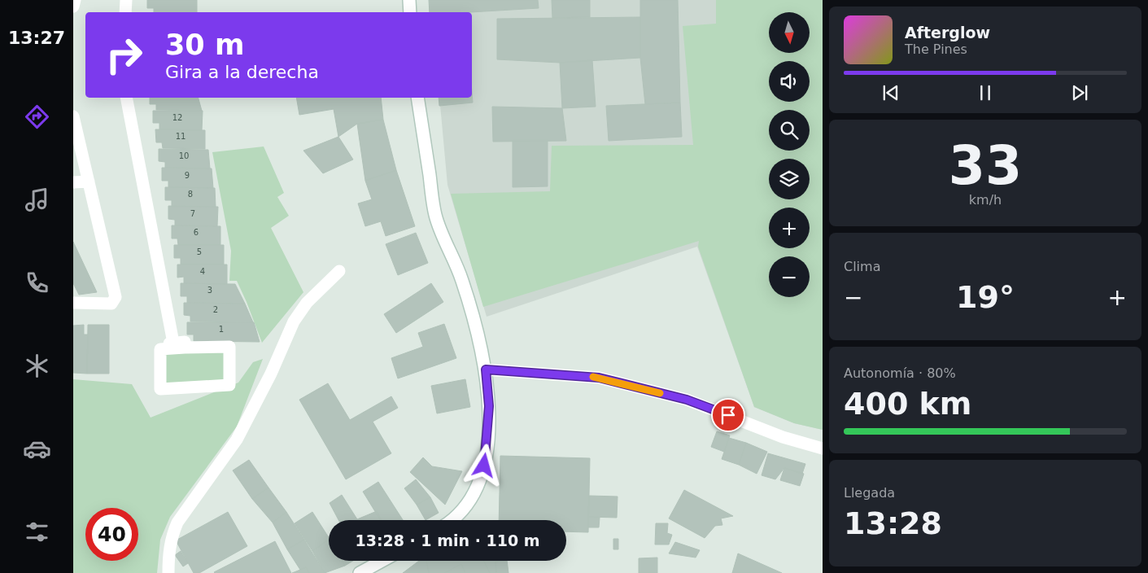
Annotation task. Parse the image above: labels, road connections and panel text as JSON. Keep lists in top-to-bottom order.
{
  "house_numbers": [
    "12",
    "11",
    "10",
    "9",
    "8",
    "7",
    "6",
    "5",
    "4",
    "3",
    "2",
    "1"
  ],
  "north": "bottom",
  "page": {
    "tabs": "13:27",
    "map_buttons": ["+", "−"],
    "turn": ["30 m", "Gira a la derecha"],
    "song": ["Afterglow", "The Pines"],
    "tile": [
      ["33", "km/h"],
      "Clima",
      ["Autonomía · 80%", "400 km"],
      ["Llegada", "13:28"]
    ],
    "heat": ["−", "19°", "+"],
    "limit": "40",
    "trip": "13:28 · 1 min · 110 m"
  }
}
